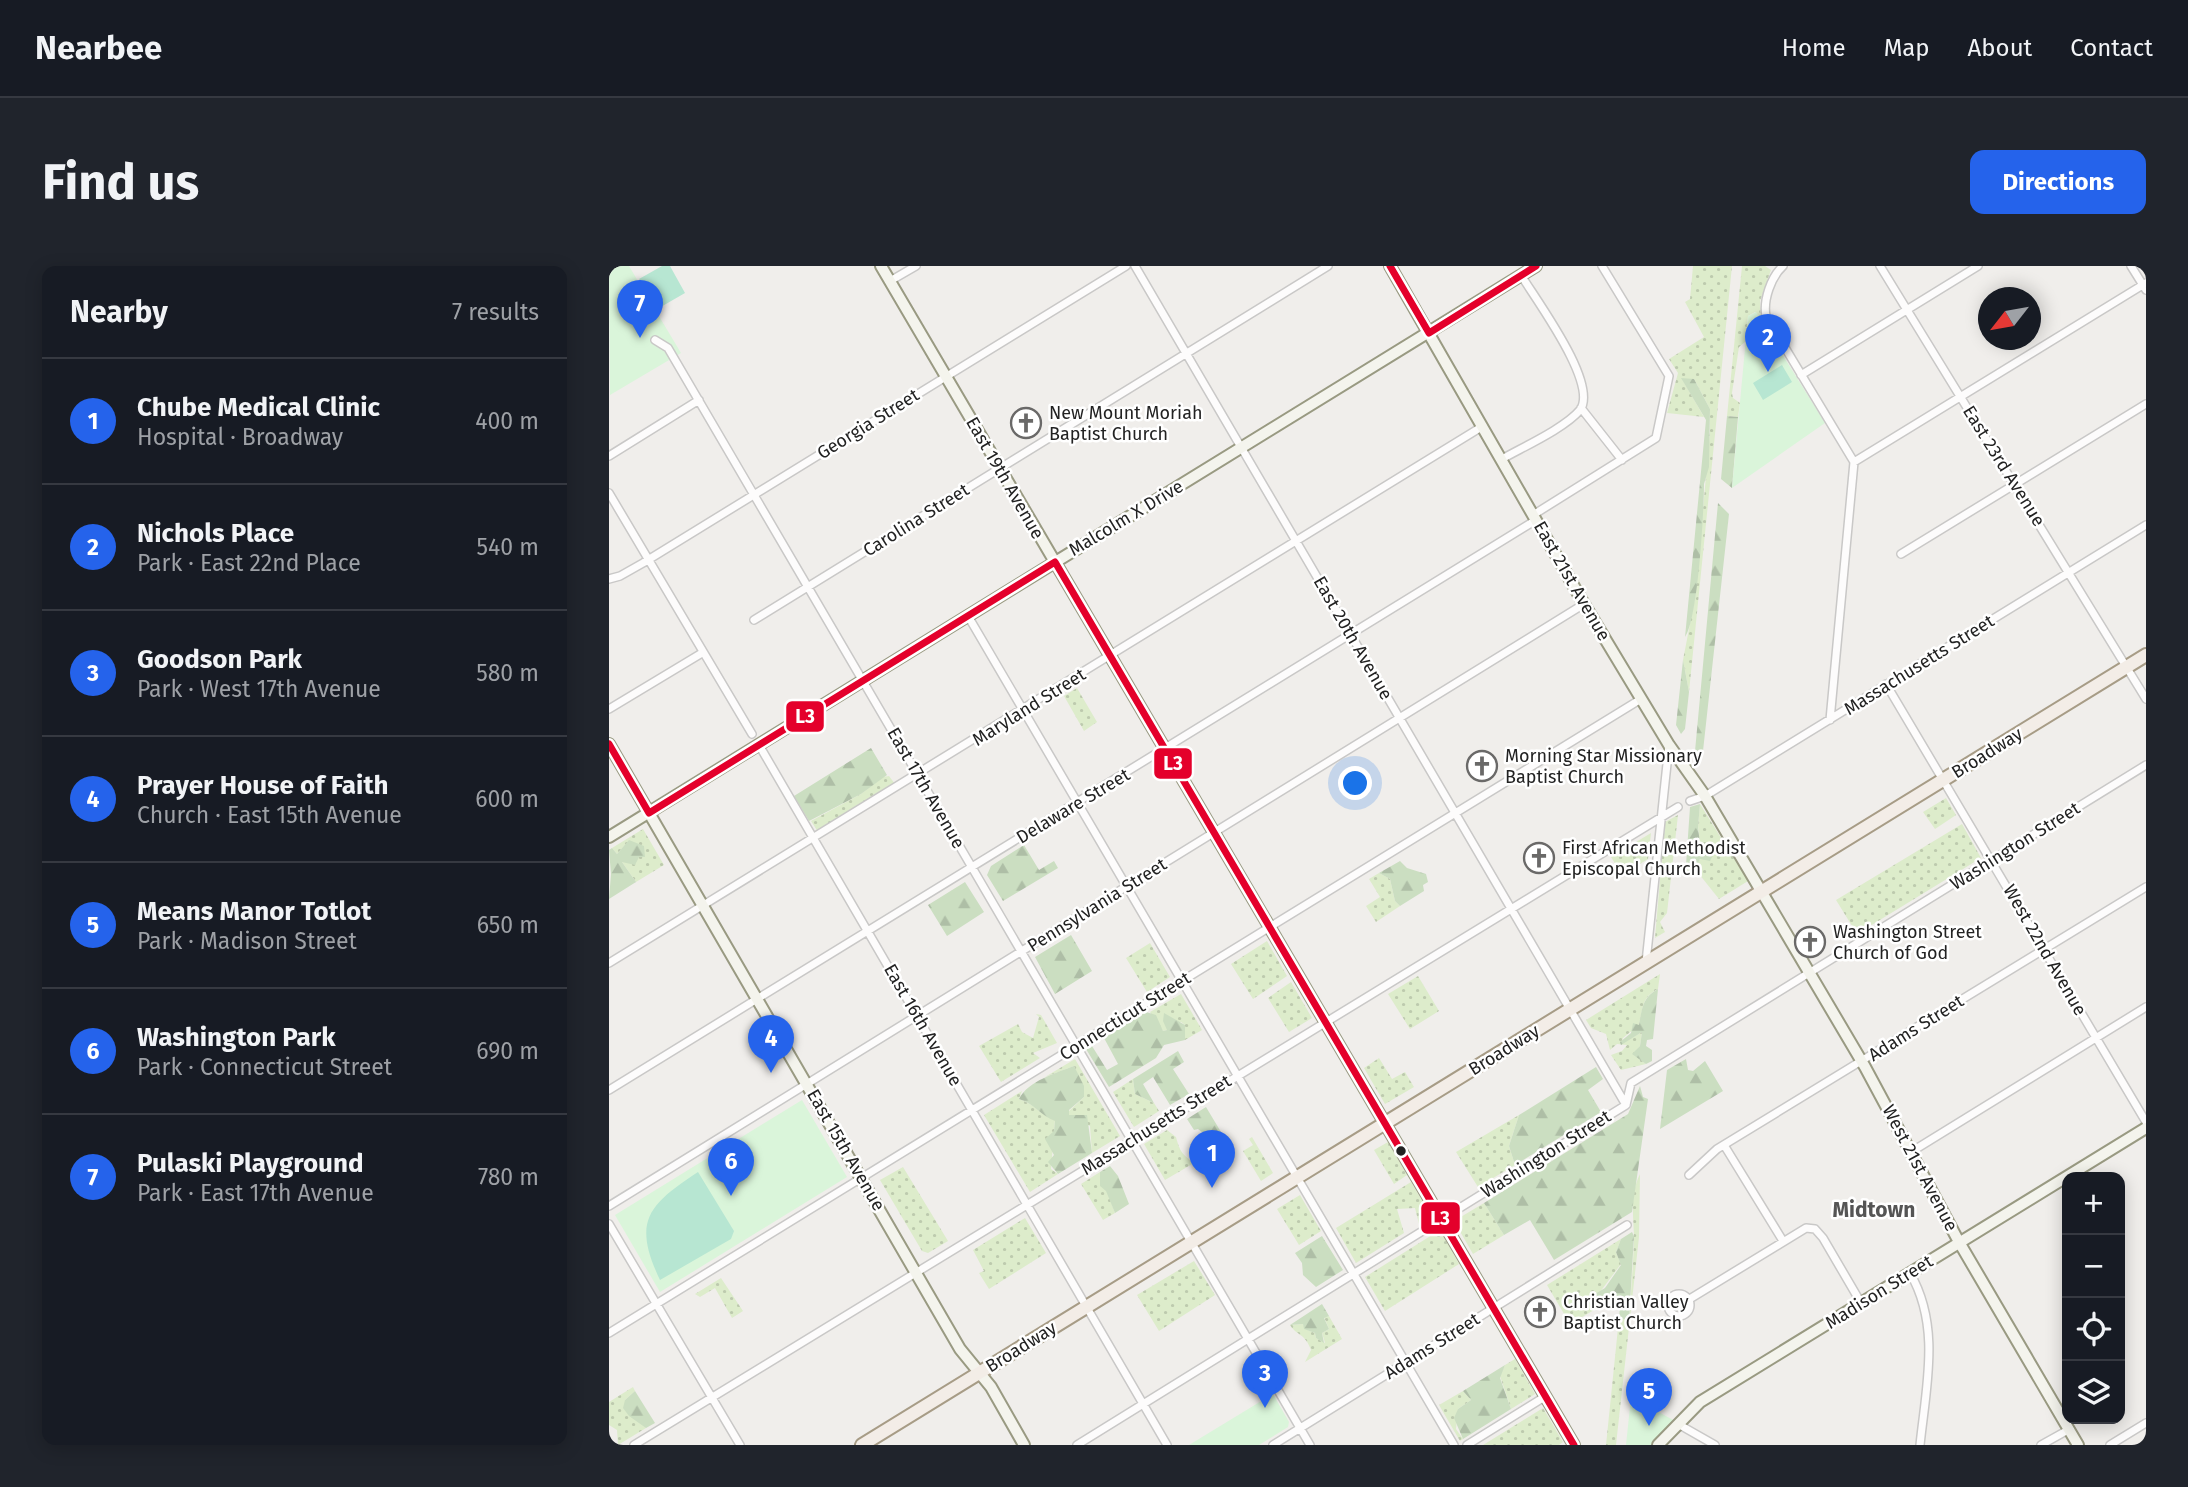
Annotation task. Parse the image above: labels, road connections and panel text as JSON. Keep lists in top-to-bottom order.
{
  "streets": {
    "main road": ["Broadway"],
    "street": [
      "Georgia Street",
      "East 23rd Avenue",
      "East 19th Avenue",
      "Malcolm X Drive",
      "Carolina Street",
      "East 21st Avenue",
      "East 20th Avenue",
      "Massachusetts Street",
      "Maryland Street",
      "East 17th Avenue",
      "Delaware Street",
      "Washington Street",
      "Pennsylvania Street",
      "West 22nd Avenue",
      "Connecticut Street",
      "East 16th Avenue",
      "Adams Street",
      "East 15th Avenue",
      "West 21st Avenue",
      "Madison Street"
    ]
  },
  "crossings": [
    ["Georgia Street", "East 19th Avenue"],
    ["Georgia Street", "East 17th Avenue"],
    ["East 23rd Avenue", "Massachusetts Street"],
    ["East 23rd Avenue", "Broadway"],
    ["East 19th Avenue", "Malcolm X Drive"],
    ["East 19th Avenue", "Carolina Street"],
    ["East 19th Avenue", "Massachusetts Street"],
    ["East 19th Avenue", "Maryland Street"],
    ["East 19th Avenue", "Broadway"],
    ["East 19th Avenue", "Delaware Street"],
    ["East 19th Avenue", "Washington Street"],
    ["East 19th Avenue", "Pennsylvania Street"],
    ["East 19th Avenue", "Connecticut Street"],
    ["East 19th Avenue", "Adams Street"],
    ["Malcolm X Drive", "East 21st Avenue"],
    ["Malcolm X Drive", "East 20th Avenue"],
    ["Malcolm X Drive", "East 17th Avenue"],
    ["Malcolm X Drive", "East 16th Avenue"],
    ["Malcolm X Drive", "East 15th Avenue"],
    ["Carolina Street", "East 20th Avenue"],
    ["Carolina Street", "East 17th Avenue"],
    ["East 21st Avenue", "Massachusetts Street"],
    ["East 21st Avenue", "Maryland Street"],
    ["East 21st Avenue", "Broadway"],
    ["East 21st Avenue", "Delaware Street"],
    ["East 21st Avenue", "Pennsylvania Street"],
    ["East 21st Avenue", "Connecticut Street"],
    ["East 21st Avenue", "West 21st Avenue"],
    ["East 20th Avenue", "Massachusetts Street"],
    ["East 20th Avenue", "Maryland Street"],
    ["East 20th Avenue", "Broadway"],
    ["East 20th Avenue", "Delaware Street"],
    ["East 20th Avenue", "Washington Street"],
    ["East 20th Avenue", "Pennsylvania Street"],
    ["East 20th Avenue", "Connecticut Street"],
    ["Massachusetts Street", "East 17th Avenue"],
    ["Massachusetts Street", "West 22nd Avenue"],
    ["Massachusetts Street", "East 16th Avenue"],
    ["Massachusetts Street", "East 15th Avenue"],
    ["Maryland Street", "East 17th Avenue"],
    ["Maryland Street", "East 16th Avenue"],
    ["Maryland Street", "East 15th Avenue"],
    ["Broadway", "East 17th Avenue"],
    ["Broadway", "West 22nd Avenue"],
    ["Broadway", "East 16th Avenue"],
    ["Broadway", "East 15th Avenue"],
    ["Broadway", "West 21st Avenue"],
    ["East 17th Avenue", "Delaware Street"],
    ["East 17th Avenue", "Washington Street"],
    ["East 17th Avenue", "Pennsylvania Street"],
    ["East 17th Avenue", "Connecticut Street"],
    ["East 17th Avenue", "Adams Street"],
    ["Delaware Street", "East 16th Avenue"],
    ["Delaware Street", "East 15th Avenue"],
    ["Washington Street", "West 22nd Avenue"],
    ["Washington Street", "East 16th Avenue"],
    ["Washington Street", "West 21st Avenue"],
    ["Pennsylvania Street", "East 16th Avenue"],
    ["Pennsylvania Street", "East 15th Avenue"],
    ["West 22nd Avenue", "Adams Street"],
    ["Connecticut Street", "East 16th Avenue"],
    ["Connecticut Street", "East 15th Avenue"],
    ["Adams Street", "West 21st Avenue"],
    ["West 21st Avenue", "Madison Street"]
  ],
  "districts": ["Midtown"],
  "places": {
    "church": [
      "New Mount Moriah Baptist Church",
      "Morning Star Missionary Baptist Church",
      "First African Methodist Episcopal Church",
      "Washington Street Church of God",
      "Christian Valley Baptist Church"
    ]
  },
  "lines": ["transit line L3"],
  "north": "bottom left",
  "page": {
    "header": "Nearbee",
    "nav": [
      "Home",
      "Map",
      "About",
      "Contact"
    ],
    "buttons": "Directions",
    "title": "Find us",
    "heading": ["Nearby", "7 results"],
    "pins": [
      "7",
      "2",
      "4",
      "1",
      "6",
      "3",
      "5"
    ],
    "list": [
      {
        "mark": "1",
        "name": "Chube Medical Clinic",
        "note": "Hospital · Broadway",
        "value": "400 m"
      },
      {
        "mark": "2",
        "name": "Nichols Place",
        "note": "Park · East 22nd Place",
        "value": "540 m"
      },
      {
        "mark": "3",
        "name": "Goodson Park",
        "note": "Park · West 17th Avenue",
        "value": "580 m"
      },
      {
        "mark": "4",
        "name": "Prayer House of Faith",
        "note": "Church · East 15th Avenue",
        "value": "600 m"
      },
      {
        "mark": "5",
        "name": "Means Manor Totlot",
        "note": "Park · Madison Street",
        "value": "650 m"
      },
      {
        "mark": "6",
        "name": "Washington Park",
        "note": "Park · Connecticut Street",
        "value": "690 m"
      },
      {
        "mark": "7",
        "name": "Pulaski Playground",
        "note": "Park · East 17th Avenue",
        "value": "780 m"
      }
    ],
    "map_buttons": ["+", "−"]
  }
}
